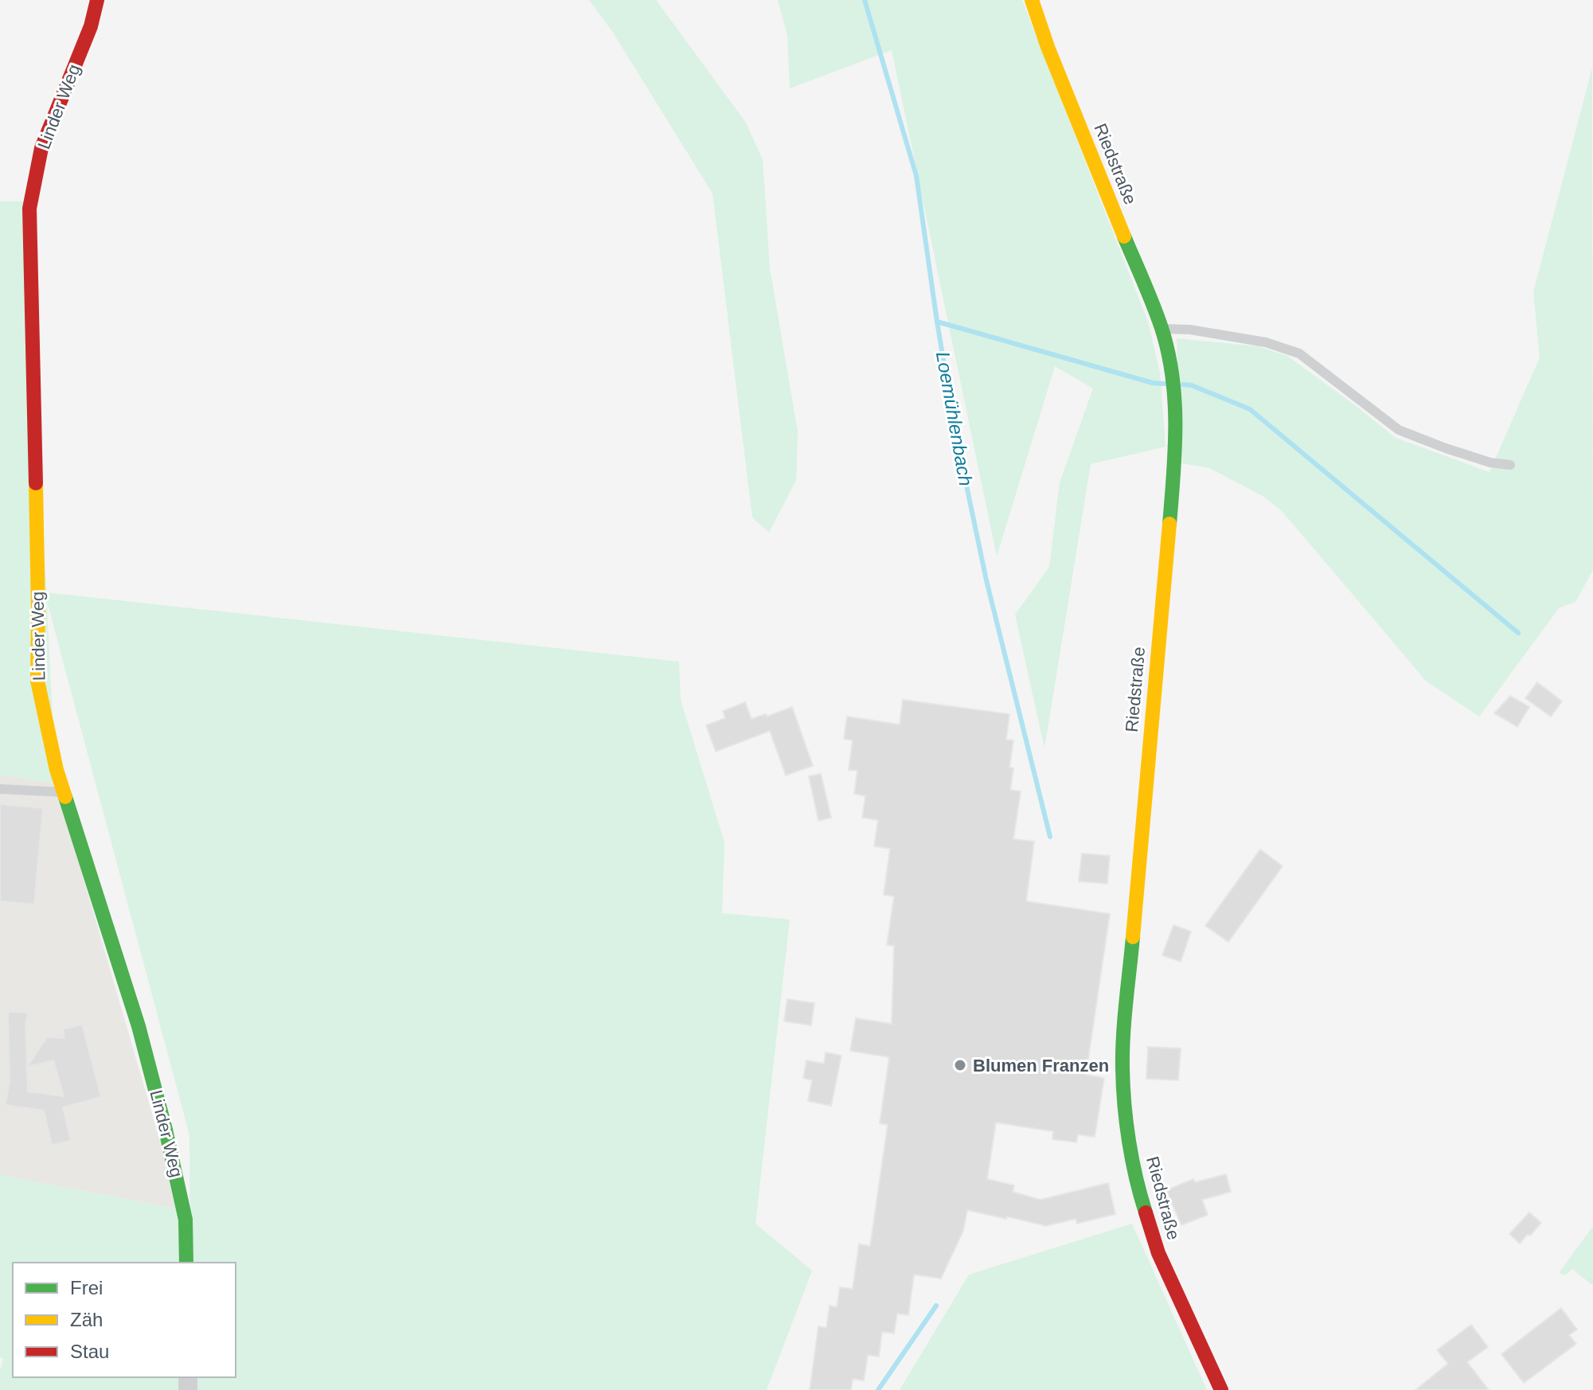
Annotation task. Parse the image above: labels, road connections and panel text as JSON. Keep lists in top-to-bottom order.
{
  "streets": {
    "street": ["Linder Weg", "Riedstraße"]
  },
  "water": ["Loemühlenbach"],
  "places": ["Blumen Franzen"],
  "legend": ["Frei", "Zäh", "Stau"]
}
